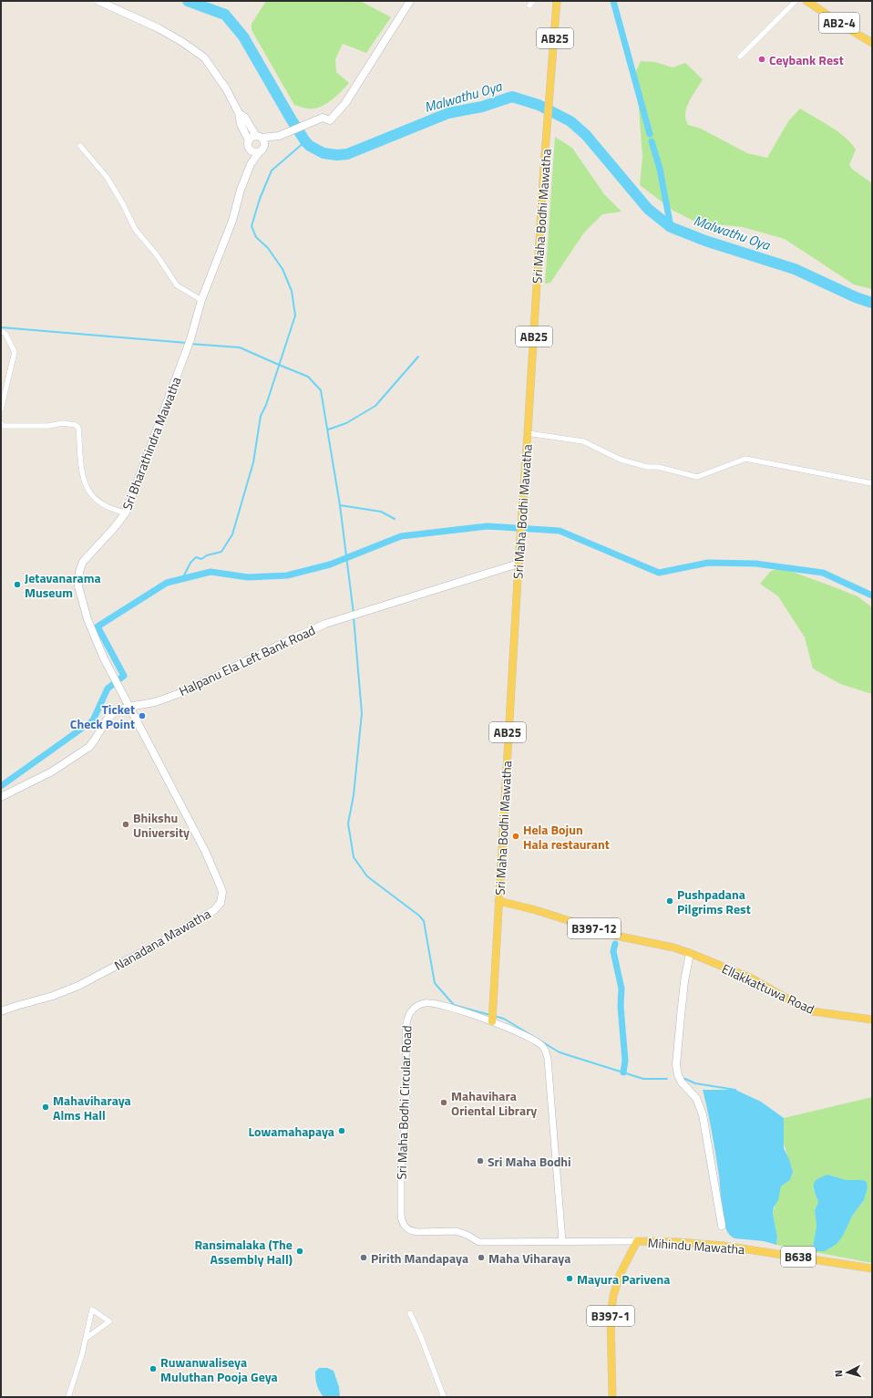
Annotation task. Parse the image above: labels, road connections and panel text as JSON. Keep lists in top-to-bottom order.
{
  "streets": {
    "main road": [
      "AB2-4",
      "AB25",
      "Sri Maha Bodhi Mawatha",
      "Sri Bharathindra Mawatha",
      "Halpanu Ela Left Bank Road",
      "B397-12",
      "Nanadana Mawatha",
      "Ellakkattuwa Road",
      "Mihindu Mawatha",
      "B638",
      "B397-1"
    ],
    "street": ["Sri Maha Bodhi Circular Road"]
  },
  "crossings": [
    ["Sri Maha Bodhi Mawatha", "Halpanu Ela Left Bank Road"],
    ["Sri Maha Bodhi Mawatha", "Ellakkattuwa Road"],
    ["Sri Maha Bodhi Mawatha", "Sri Maha Bodhi Circular Road"],
    ["Sri Bharathindra Mawatha", "Halpanu Ela Left Bank Road"],
    ["Sri Bharathindra Mawatha", "Nanadana Mawatha"],
    ["Halpanu Ela Left Bank Road", "Nanadana Mawatha"],
    ["Sri Maha Bodhi Circular Road", "B638"],
    ["Mihindu Mawatha", "B638"]
  ],
  "water": ["Malwathu Oya"],
  "places": [
    "Ceybank Rest",
    "Jetavanarama Museum",
    "Ticket Check Point",
    "Bhikshu University",
    "Hela Bojun Hala restaurant",
    "Pushpadana Pilgrims Rest",
    "Mahavihara Oriental Library",
    "Mahaviharaya Alms Hall",
    "Lowamahapaya",
    "Sri Maha Bodhi",
    "Ransimalaka (The Assembly Hall)",
    "Pirith Mandapaya",
    "Maha Viharaya",
    "Mayura Parivena",
    "Ruwanwaliseya Muluthan Pooja Geya"
  ],
  "north": "left"
}
